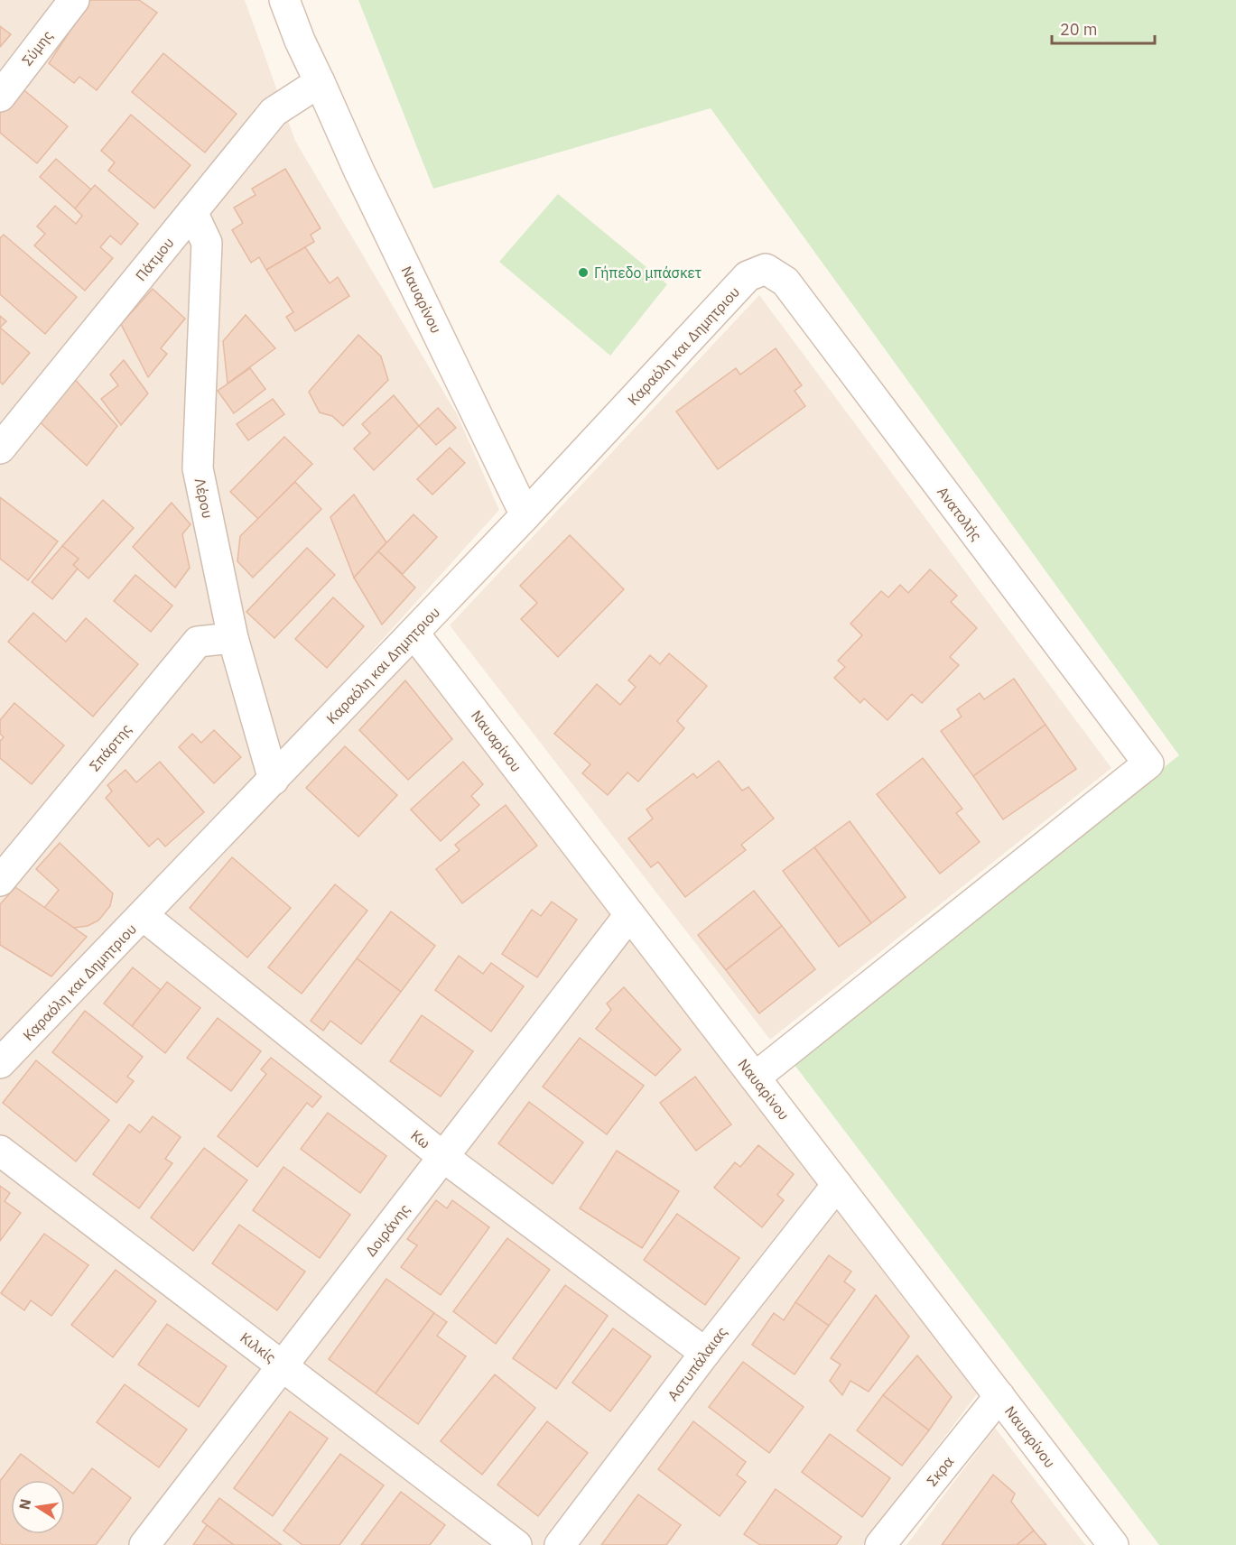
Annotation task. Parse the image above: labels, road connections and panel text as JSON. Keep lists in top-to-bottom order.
{
  "streets": {
    "street": [
      "Σύμης",
      "Πάτμου",
      "Ναυαρίνου",
      "Καραόλη και Δημητριου",
      "Λέρου",
      "Ανατολής",
      "Σπάρτης",
      "Κω",
      "Δοιράνης",
      "Κιλκίς",
      "Αστυπάλαιας",
      "Σκρα"
    ]
  },
  "crossings": [
    ["Πάτμου", "Ναυαρίνου"],
    ["Πάτμου", "Λέρου"],
    ["Ναυαρίνου", "Καραόλη και Δημητριου"],
    ["Ναυαρίνου", "Ανατολής"],
    ["Ναυαρίνου", "Δοιράνης"],
    ["Ναυαρίνου", "Αστυπάλαιας"],
    ["Ναυαρίνου", "Σκρα"],
    ["Καραόλη και Δημητριου", "Λέρου"],
    ["Καραόλη και Δημητριου", "Ανατολής"],
    ["Καραόλη και Δημητριου", "Κω"],
    ["Λέρου", "Σπάρτης"],
    ["Κω", "Δοιράνης"],
    ["Κω", "Αστυπάλαιας"],
    ["Δοιράνης", "Κιλκίς"]
  ],
  "places": ["Γήπεδο μπάσκετ"],
  "scale_bar": "20 m",
  "north": "left"
}
